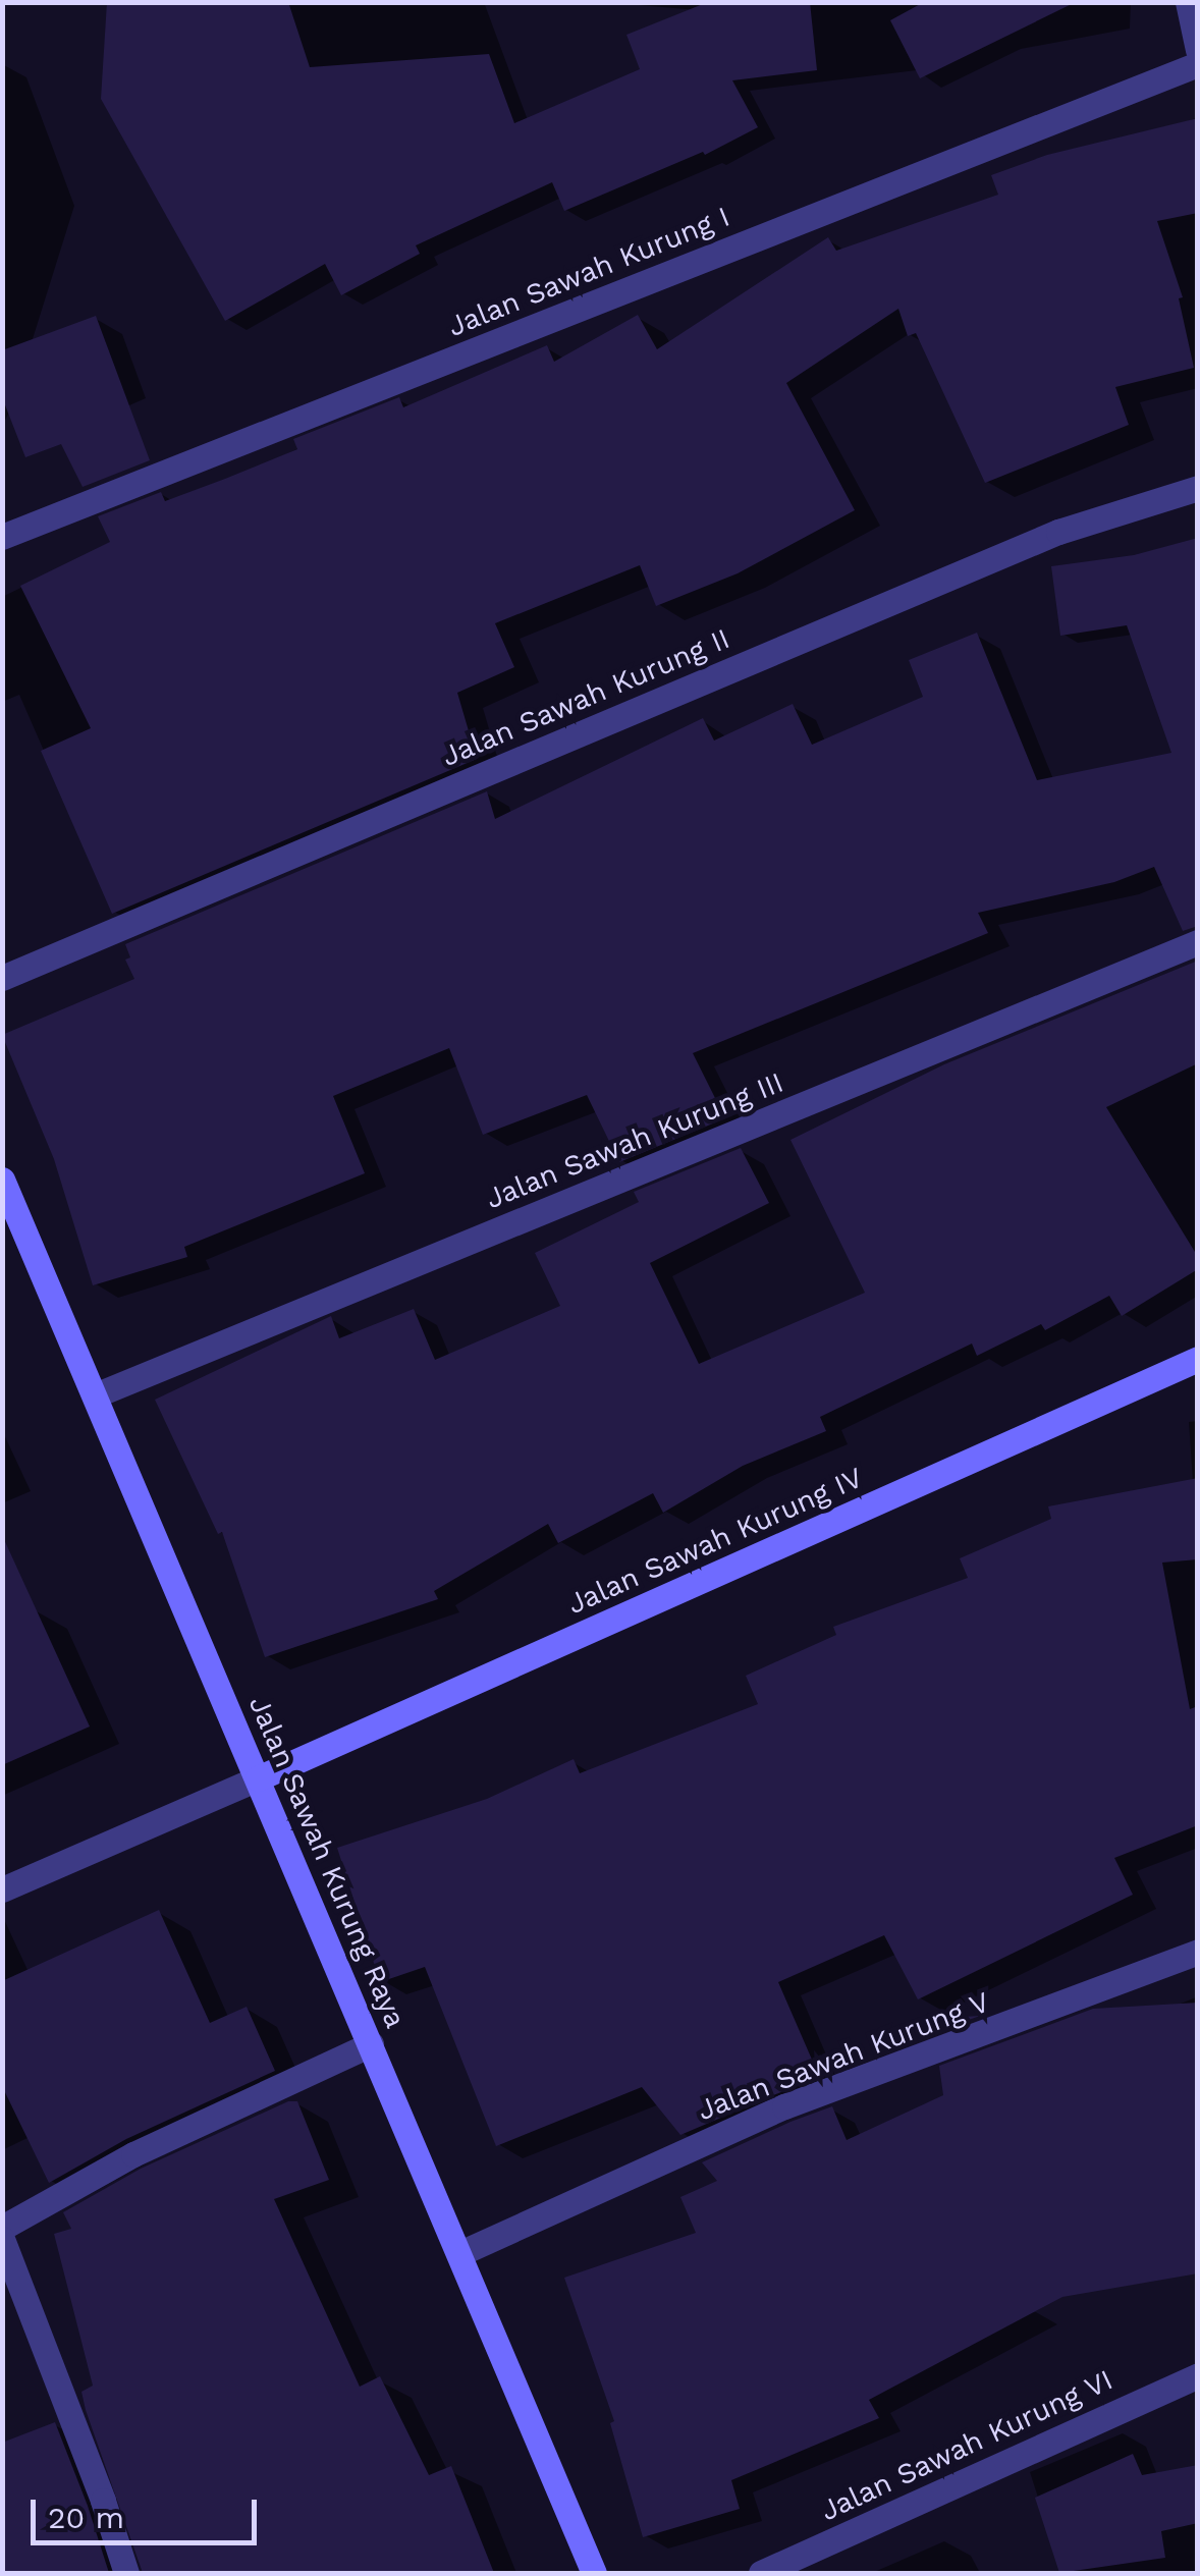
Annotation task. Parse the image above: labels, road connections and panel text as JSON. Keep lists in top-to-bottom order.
{
  "streets": {
    "street": [
      "Jalan Sawah Kurung I",
      "Jalan Sawah Kurung II",
      "Jalan Sawah Kurung III",
      "Jalan Sawah Kurung IV",
      "Jalan Sawah Kurung Raya",
      "Jalan Sawah Kurung V",
      "Jalan Sawah Kurung VI"
    ]
  },
  "crossings": [
    ["Jalan Sawah Kurung III", "Jalan Sawah Kurung Raya"],
    ["Jalan Sawah Kurung IV", "Jalan Sawah Kurung Raya"],
    ["Jalan Sawah Kurung Raya", "Jalan Sawah Kurung V"]
  ],
  "scale_bar": "20 m"
}
